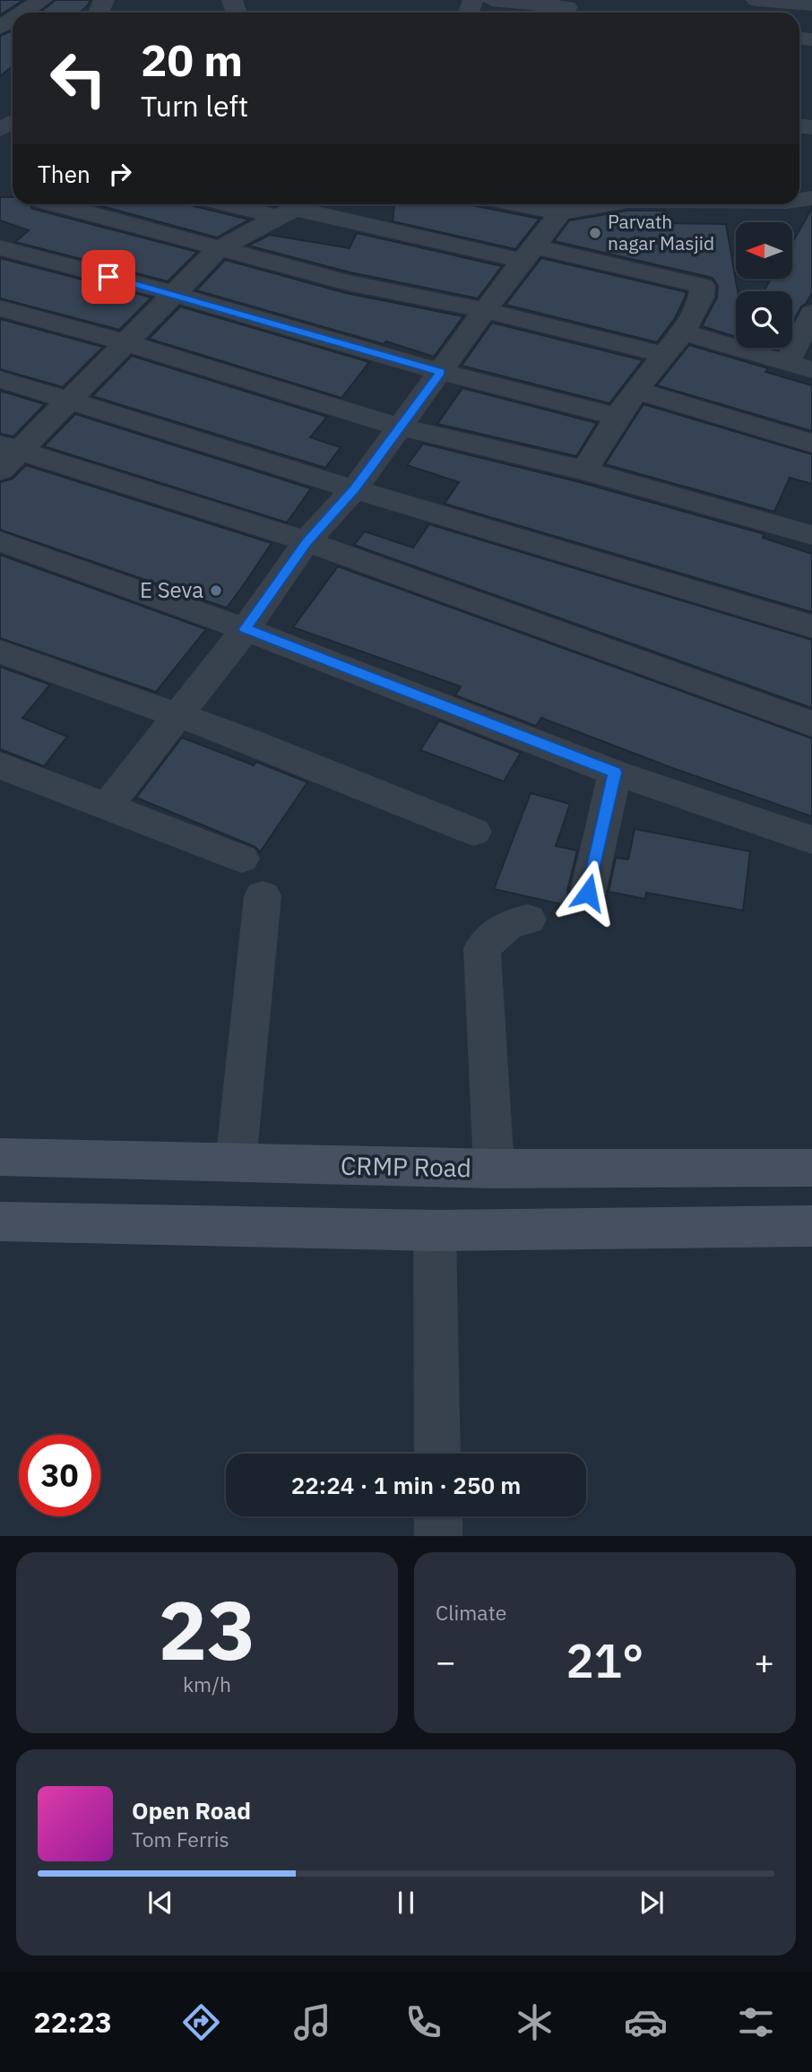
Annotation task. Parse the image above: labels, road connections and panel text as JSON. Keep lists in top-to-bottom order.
{
  "streets": {
    "main road": ["CRMP Road"]
  },
  "places": ["Parvath nagar Masjid", "E Seva"],
  "north": "left",
  "page": {
    "turn": ["20 m", "Turn left"],
    "then": "Then",
    "limit": "30",
    "trip": "22:24 · 1 min · 250 m",
    "tile": [
      ["23", "km/h"],
      "Climate"
    ],
    "heat": ["−", "21°", "+"],
    "song": ["Open Road", "Tom Ferris"],
    "tabs": "22:23"
  }
}
